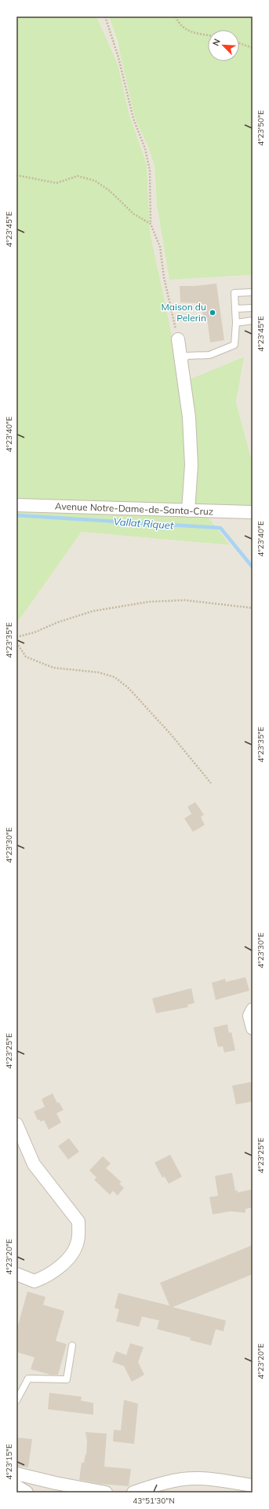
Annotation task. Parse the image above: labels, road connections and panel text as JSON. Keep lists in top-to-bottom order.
{
  "streets": {
    "street": ["Avenue Notre-Dame-de-Santa-Cruz"]
  },
  "water": ["Vallat Riquet"],
  "places": ["Maison du Pelerin"],
  "north": "top left",
  "coordinates": [
    "4°23'50\"E",
    "4°23'45\"E",
    "4°23'40\"E",
    "4°23'35\"E",
    "4°23'30\"E",
    "4°23'25\"E",
    "4°23'20\"E",
    "4°23'15\"E",
    "43°51'30\"N"
  ]
}
